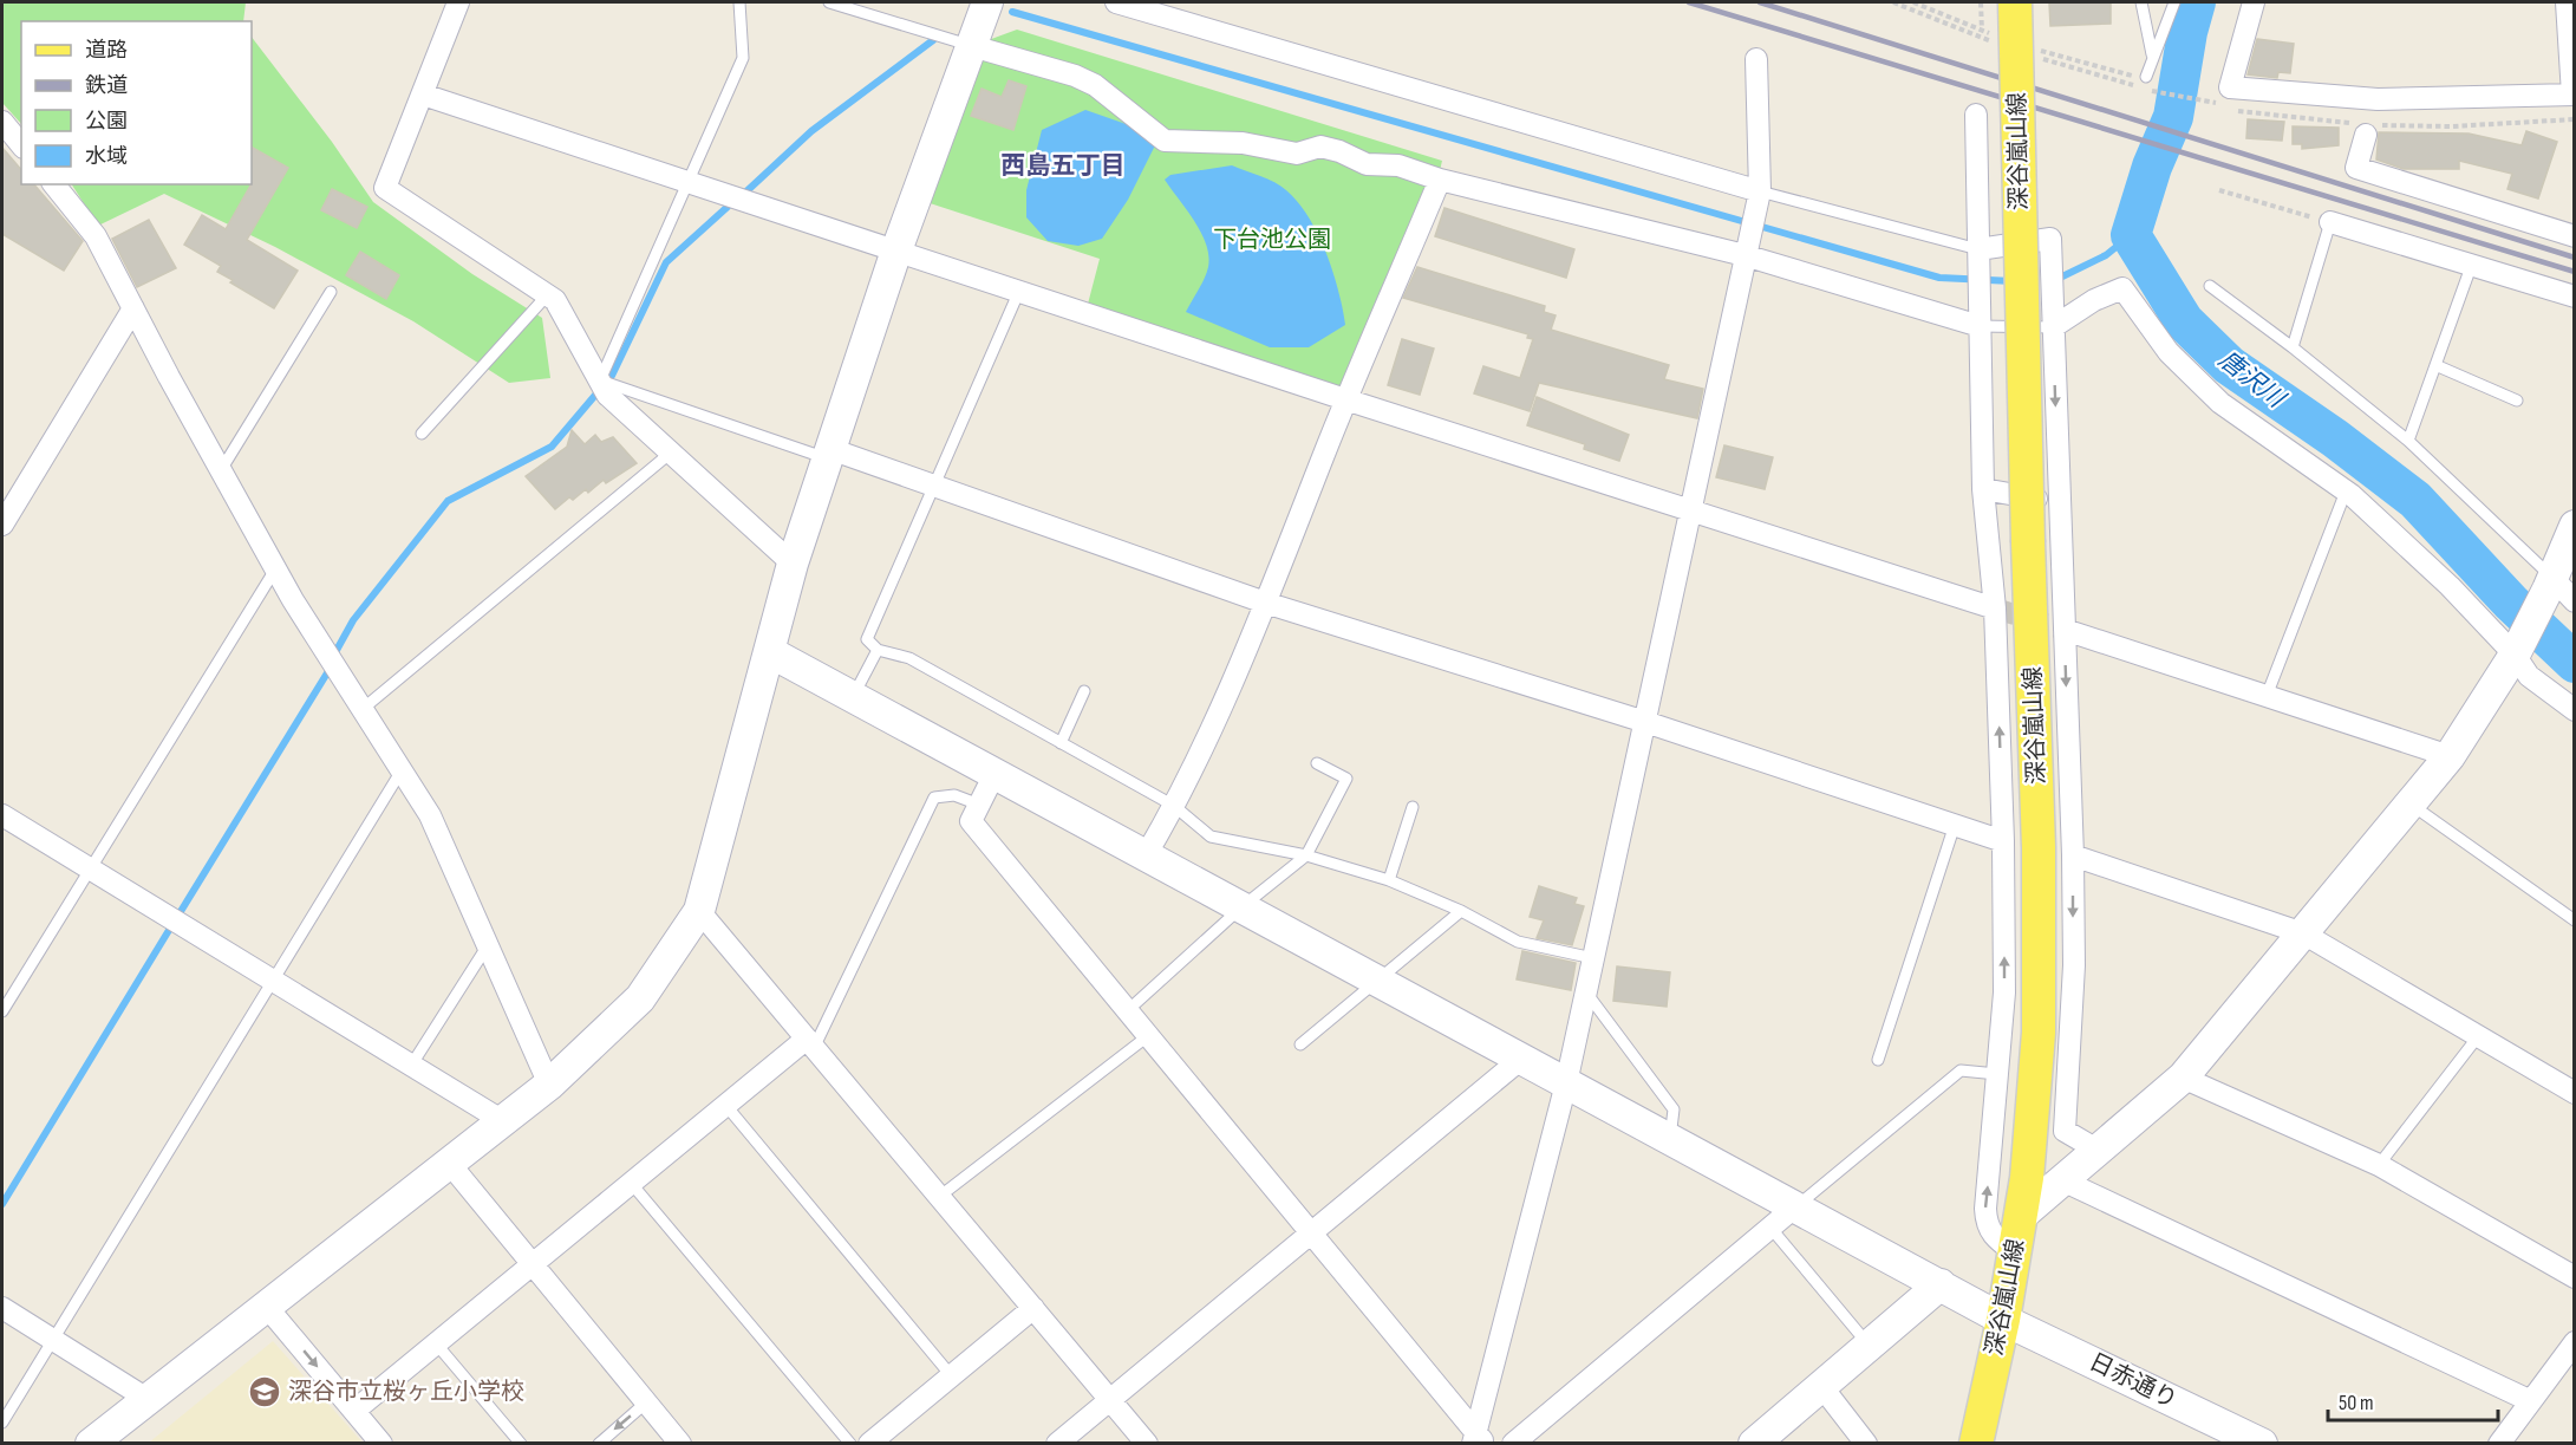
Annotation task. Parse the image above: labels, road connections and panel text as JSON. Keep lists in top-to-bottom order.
{
  "streets": {
    "main road": ["深谷嵐山線"],
    "street": ["日赤通り"]
  },
  "crossings": [
    ["深谷嵐山線", "日赤通り"]
  ],
  "districts": ["西島五丁目"],
  "water": ["唐沢川"],
  "parks": ["下台池公園"],
  "places": {
    "school or university": ["深谷市立桜ヶ丘小学校"]
  },
  "legend": [
    "道路",
    "鉄道",
    "公園",
    "水域"
  ],
  "scale_bar": "50 m"
}
